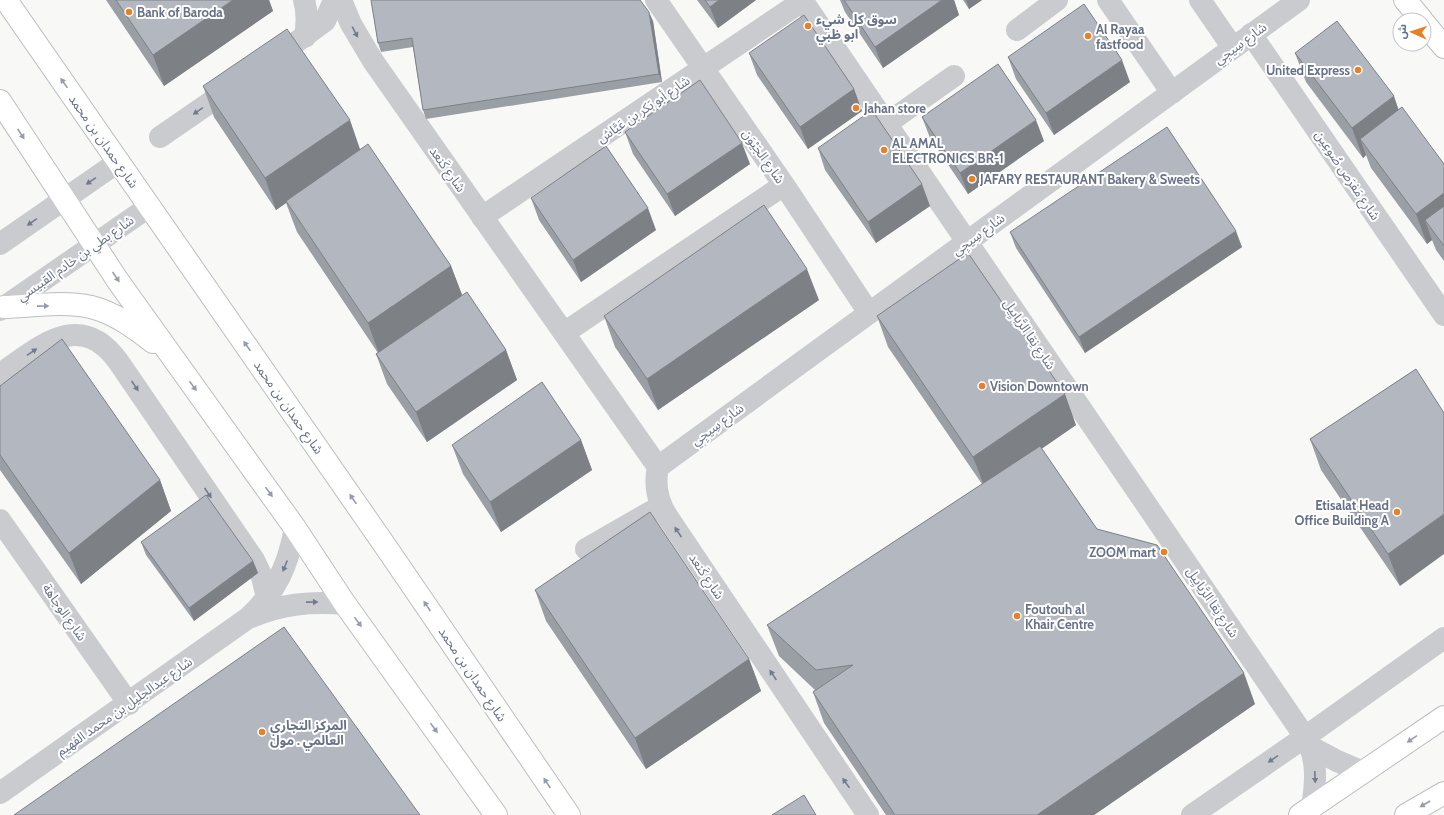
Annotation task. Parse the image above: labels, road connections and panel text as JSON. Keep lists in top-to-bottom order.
{
  "streets": {
    "main road": ["شارع حمدان بن محمد"],
    "street": [
      "شارع سِيجِي",
      "شارع أبو بَكر بن عَيَّاش",
      "شارع الجَيْوَن",
      "شارع كَنعد",
      "شارع مَفرَص صُوعِين",
      "شارع بطي بن خادم القبيسي",
      "شارع نِقا الرَّيايِيل",
      "شارع الوجاهة",
      "شارع عبدالجليل بن محمد الفهيم"
    ]
  },
  "crossings": [
    ["شارع سِيجِي", "شارع الجَيْوَن"],
    ["شارع سِيجِي", "شارع كَنعد"],
    ["شارع سِيجِي", "شارع مَفرَص صُوعِين"],
    ["شارع سِيجِي", "شارع نِقا الرَّيايِيل"],
    ["شارع أبو بَكر بن عَيَّاش", "شارع الجَيْوَن"],
    ["شارع أبو بَكر بن عَيَّاش", "شارع كَنعد"],
    ["شارع أبو بَكر بن عَيَّاش", "شارع نِقا الرَّيايِيل"],
    ["شارع حمدان بن محمد", "شارع بطي بن خادم القبيسي"],
    ["شارع الوجاهة", "شارع عبدالجليل بن محمد الفهيم"]
  ],
  "places": [
    "Bank of Baroda",
    "سوق كل شيء ابو ظبي",
    "Al Rayaa fastfood",
    "United Express",
    "Jahan store",
    "AL AMAL ELECTRONICS BR-1",
    "JAFARY RESTAURANT Bakery & Sweets",
    "Vision Downtown",
    "Etisalat Head Office Building A",
    "ZOOM mart",
    "Foutouh al Khair Centre",
    "المركز التجاري العالمي . مول"
  ],
  "north": "left"
}
